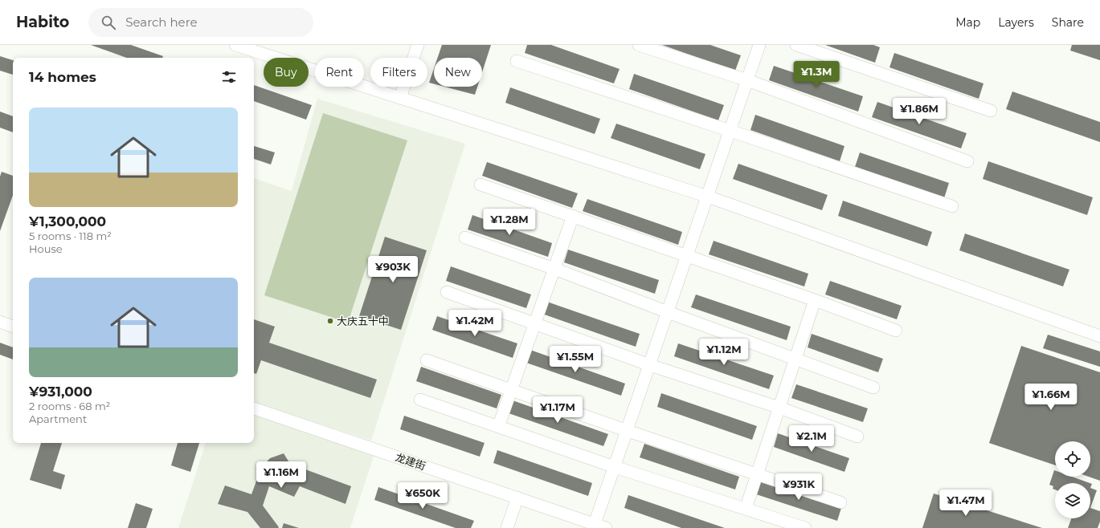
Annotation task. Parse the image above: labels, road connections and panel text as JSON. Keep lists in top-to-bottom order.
{
  "streets": {
    "street": ["龙建街"]
  },
  "places": ["大庆五十中"],
  "page": {
    "header": "Habito",
    "search": "Search here",
    "nav": ["Map", "Layers", "Share"],
    "chip": [
      "Buy",
      "Rent",
      "Filters",
      "New"
    ],
    "heading": "14 homes",
    "price": [
      "¥1.3M",
      "¥1.86M",
      "¥1.28M",
      "¥903K",
      "¥1.42M",
      "¥1.12M",
      "¥1.55M",
      "¥1.66M",
      "¥1.17M",
      "¥2.1M",
      "¥1.16M",
      "¥931K",
      "¥650K",
      "¥1.47M"
    ],
    "list": [
      {
        "name": "¥1,300,000",
        "note": "5 rooms · 118 m² · House"
      },
      {
        "name": "¥931,000",
        "note": "2 rooms · 68 m² · Apartment"
      }
    ]
  }
}
